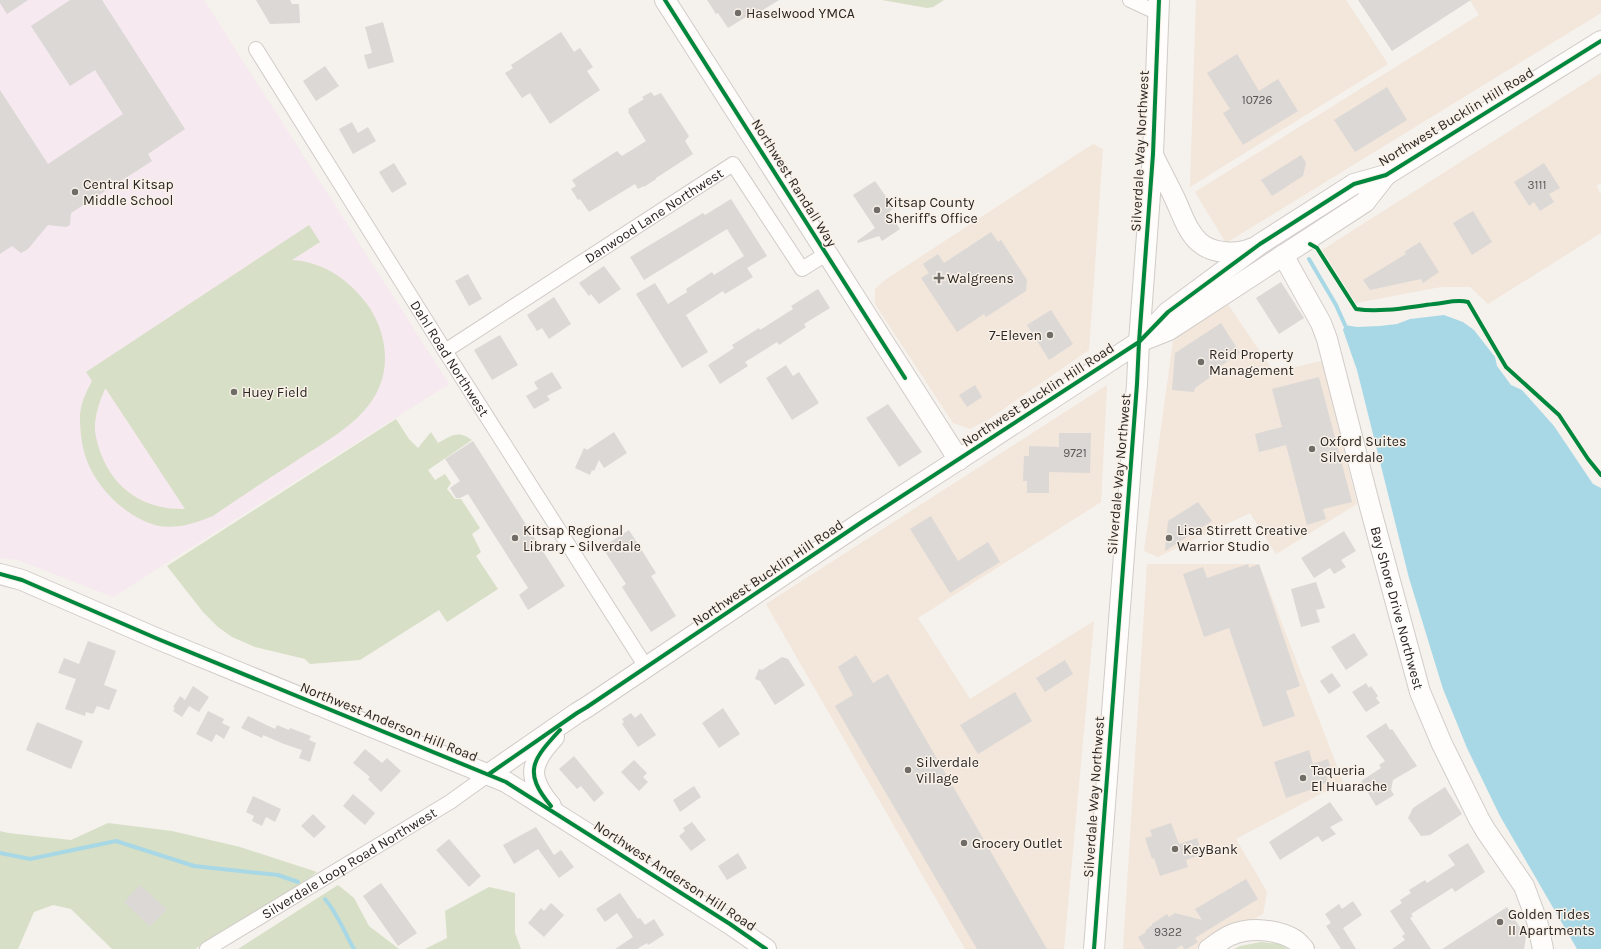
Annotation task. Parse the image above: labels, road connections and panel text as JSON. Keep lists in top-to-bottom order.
{
  "streets": {
    "main road": [
      "Northwest Bucklin Hill Road",
      "Silverdale Way Northwest",
      "Northwest Randall Way",
      "Bay Shore Drive Northwest",
      "Northwest Anderson Hill Road"
    ],
    "street": ["Danwood Lane Northwest", "Dahl Road Northwest", "Silverdale Loop Road Northwest"]
  },
  "crossings": [
    ["Northwest Bucklin Hill Road", "Silverdale Way Northwest"],
    ["Northwest Bucklin Hill Road", "Northwest Randall Way"],
    ["Northwest Bucklin Hill Road", "Dahl Road Northwest"],
    ["Northwest Bucklin Hill Road", "Bay Shore Drive Northwest"],
    ["Northwest Bucklin Hill Road", "Northwest Anderson Hill Road"],
    ["Northwest Bucklin Hill Road", "Silverdale Loop Road Northwest"],
    ["Northwest Randall Way", "Danwood Lane Northwest"],
    ["Danwood Lane Northwest", "Dahl Road Northwest"],
    ["Northwest Anderson Hill Road", "Silverdale Loop Road Northwest"]
  ],
  "places": {
    "other": [
      "Haselwood YMCA",
      "Central Kitsap Middle School",
      "Kitsap County Sheriff's Office",
      "7-Eleven",
      "Reid Property Management",
      "Huey Field",
      "Oxford Suites Silverdale",
      "Kitsap Regional Library - Silverdale",
      "Lisa Stirrett Creative Warrior Studio",
      "Silverdale Village",
      "Taqueria El Huarache",
      "Grocery Outlet",
      "KeyBank",
      "Golden Tides II Apartments"
    ],
    "health": ["Walgreens"]
  },
  "house_numbers": [
    "10726",
    "3111",
    "9721",
    "9322"
  ]
}
